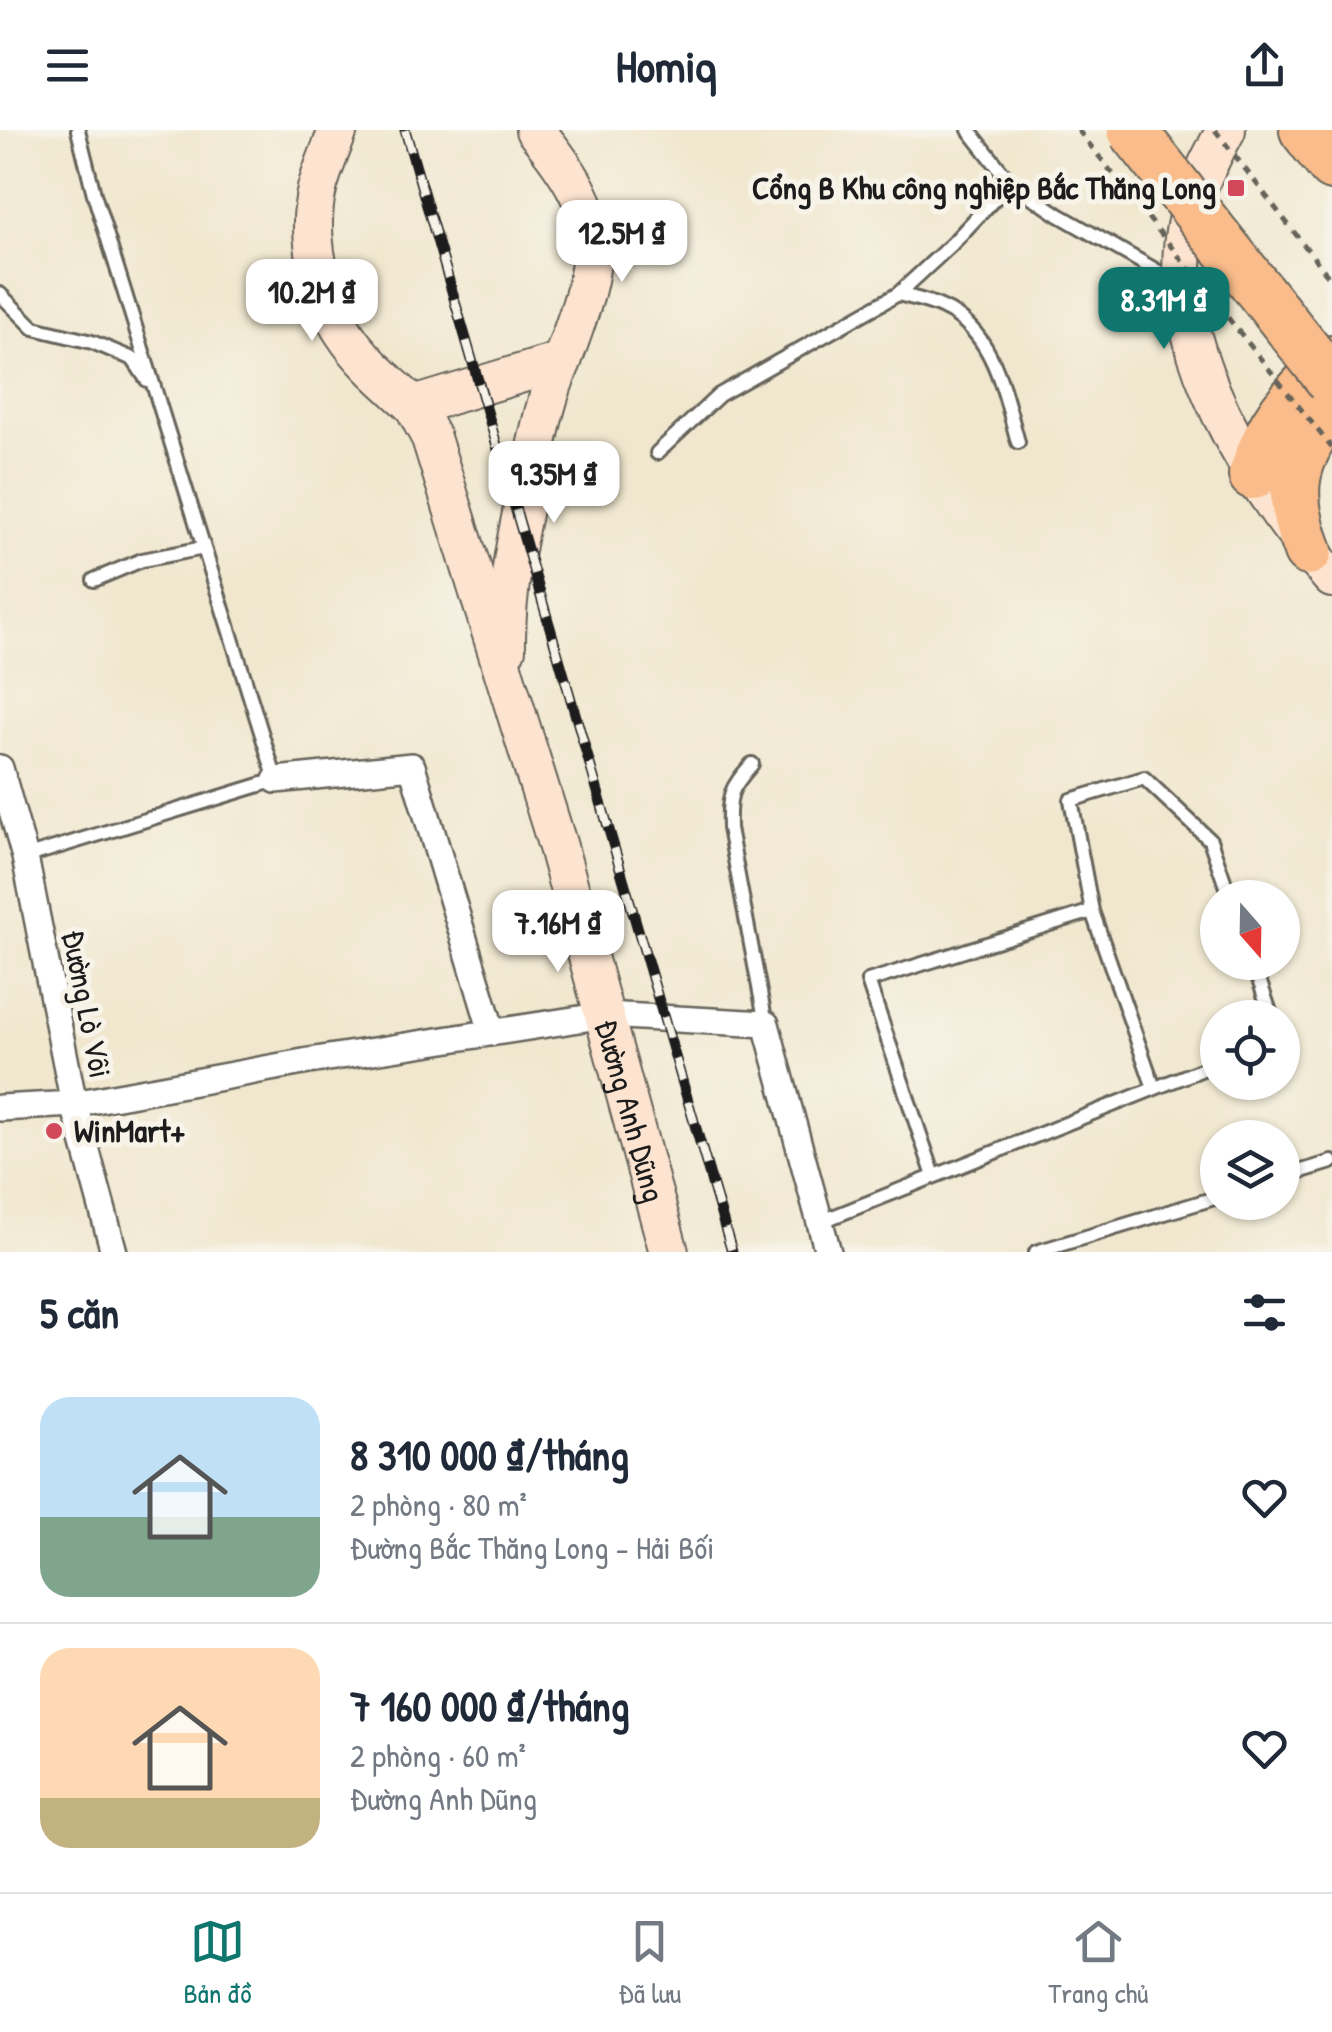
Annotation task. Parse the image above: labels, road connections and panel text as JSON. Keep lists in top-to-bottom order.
{
  "streets": {
    "main road": ["Đường Anh Dũng"],
    "street": ["Đường Lò Vôi"]
  },
  "places": {
    "transit": ["Cổng B Khu công nghiệp Bắc Thăng Long"],
    "other": ["WinMart+"]
  },
  "north": "bottom",
  "page": {
    "header": "Homiq",
    "price": [
      "12.5M ₫",
      "10.2M ₫",
      "8.31M ₫",
      "9.35M ₫",
      "7.16M ₫"
    ],
    "heading": "5 căn",
    "list": [
      {
        "name": "8 310 000 ₫/tháng",
        "note": "2 phòng · 80 m² · Đường Bắc Thăng Long - Hải Bối"
      },
      {
        "name": "7 160 000 ₫/tháng",
        "note": "2 phòng · 60 m² · Đường Anh Dũng"
      }
    ],
    "tabs": ["Bản đồ", "Đã lưu", "Trang chủ"]
  }
}
